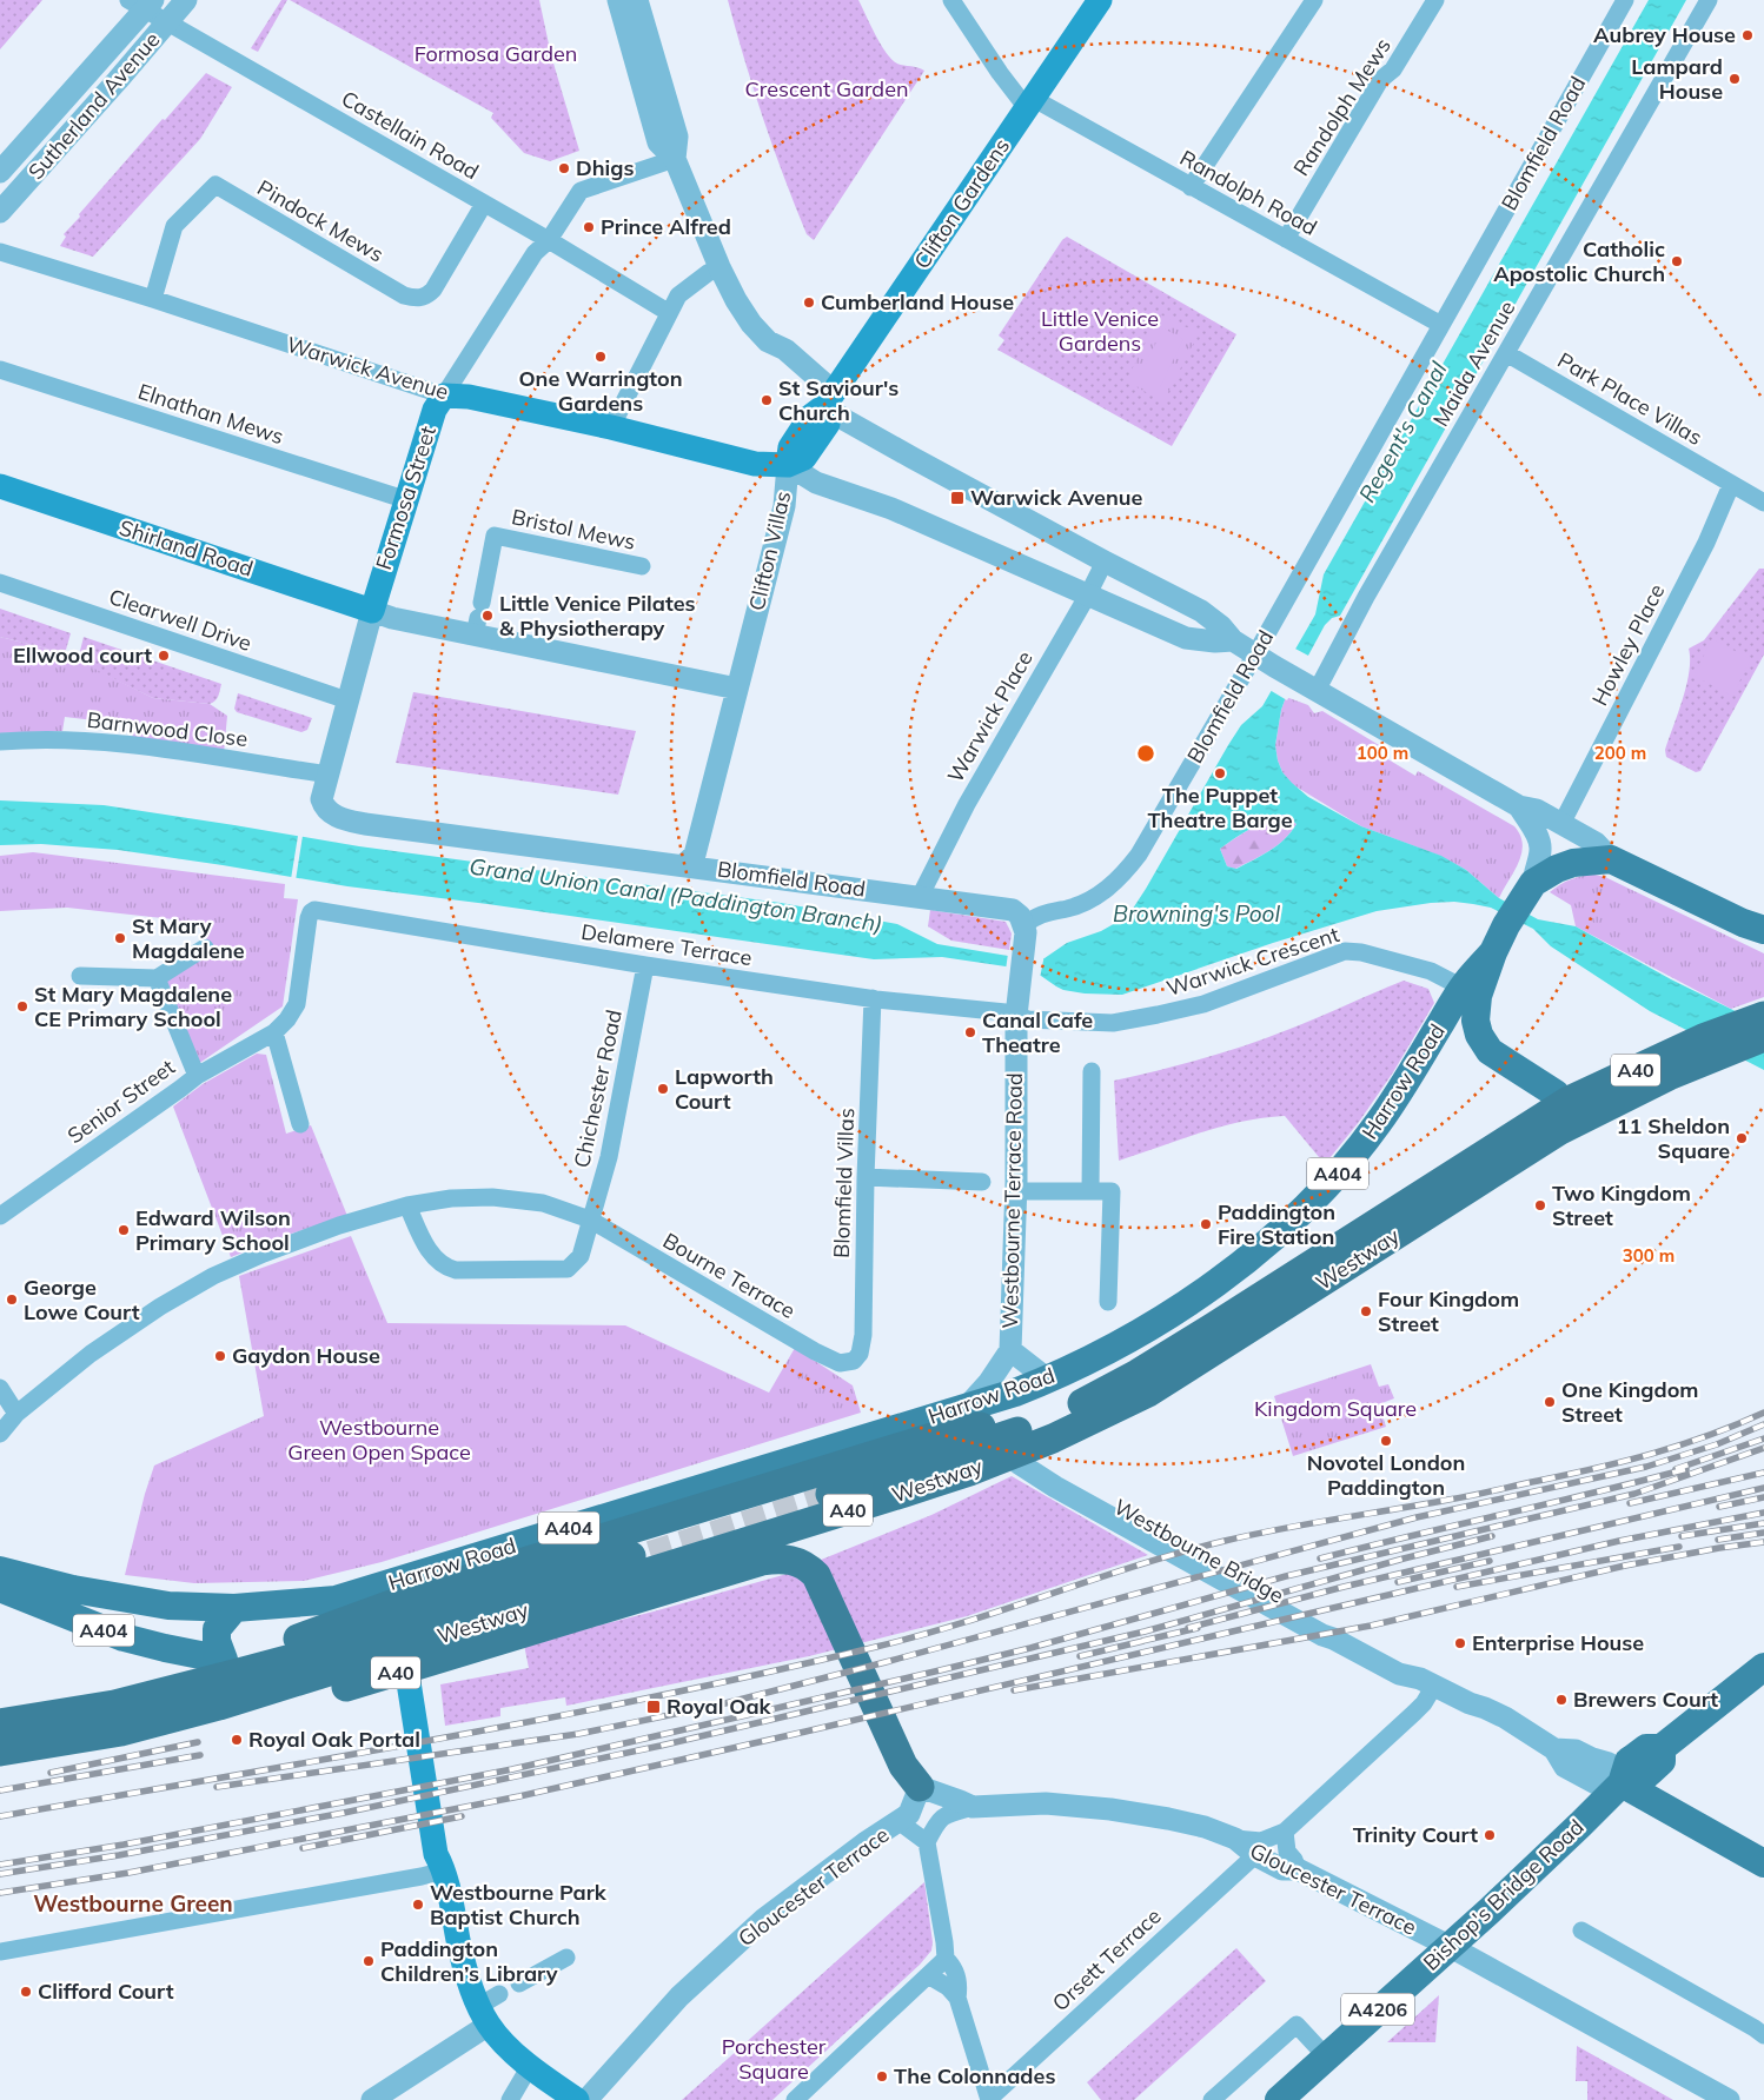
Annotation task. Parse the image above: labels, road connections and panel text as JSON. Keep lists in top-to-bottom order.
{
  "streets": {
    "highway": ["A40", "Westway"],
    "main road": [
      "Clifton Gardens",
      "Warwick Avenue",
      "Formosa Street",
      "Shirland Road",
      "Harrow Road",
      "A404",
      "Bishop's Bridge Road",
      "A4206"
    ],
    "street": [
      "Sutherland Avenue",
      "Randolph Mews",
      "Castellain Road",
      "Blomfield Road",
      "Randolph Road",
      "Pindock Mews",
      "Maida Avenue",
      "Park Place Villas",
      "Elnathan Mews",
      "Bristol Mews",
      "Clifton Villas",
      "Clearwell Drive",
      "Howley Place",
      "Warwick Place",
      "Barnwood Close",
      "Delamere Terrace",
      "Warwick Crescent",
      "Chichester Road",
      "Senior Street",
      "Blomfield Villas",
      "Westbourne Terrace Road",
      "Bourne Terrace",
      "Westbourne Bridge",
      "Gloucester Terrace",
      "Orsett Terrace"
    ]
  },
  "crossings": [
    ["Sutherland Avenue", "Castellain Road"],
    ["Randolph Mews", "Randolph Road"],
    ["Castellain Road", "Pindock Mews"],
    ["Castellain Road", "Formosa Street"],
    ["Blomfield Road", "Randolph Road"],
    ["Blomfield Road", "Formosa Street"],
    ["Blomfield Road", "Clifton Villas"],
    ["Blomfield Road", "Warwick Place"],
    ["Blomfield Road", "Westbourne Terrace Road"],
    ["Randolph Road", "Clifton Gardens"],
    ["Clifton Gardens", "Warwick Avenue"],
    ["Clifton Gardens", "Clifton Villas"],
    ["Pindock Mews", "Warwick Avenue"],
    ["Maida Avenue", "Park Place Villas"],
    ["Warwick Avenue", "Formosa Street"],
    ["Warwick Avenue", "Clifton Villas"],
    ["Warwick Avenue", "Warwick Place"],
    ["Park Place Villas", "Howley Place"],
    ["Elnathan Mews", "Formosa Street"],
    ["Formosa Street", "Shirland Road"],
    ["Formosa Street", "Clearwell Drive"],
    ["Formosa Street", "Barnwood Close"],
    ["Delamere Terrace", "Warwick Crescent"],
    ["Delamere Terrace", "Chichester Road"],
    ["Delamere Terrace", "Senior Street"],
    ["Delamere Terrace", "Blomfield Villas"],
    ["Delamere Terrace", "Westbourne Terrace Road"],
    ["Warwick Crescent", "Harrow Road"],
    ["Warwick Crescent", "Westbourne Terrace Road"],
    ["A40", "Harrow Road"],
    ["A40", "Westbourne Terrace Road"],
    ["A40", "Westway"],
    ["A40", "Gloucester Terrace"],
    ["Harrow Road", "A404"],
    ["Harrow Road", "Westbourne Terrace Road"],
    ["Chichester Road", "Bourne Terrace"],
    ["Blomfield Villas", "Bourne Terrace"],
    ["Westbourne Bridge", "Bishop's Bridge Road"],
    ["Gloucester Terrace", "Bishop's Bridge Road"],
    ["Gloucester Terrace", "Orsett Terrace"]
  ],
  "districts": ["Westbourne Green"],
  "water": ["Regent's Canal", "Grand Union Canal (Paddington Branch)", "Browning's Pool"],
  "parks": [
    "Formosa Garden",
    "Crescent Garden",
    "Little Venice Gardens",
    "Kingdom Square",
    "Westbourne Green Open Space",
    "Porchester Square"
  ],
  "places": {
    "other": [
      "Aubrey House",
      "Lampard House",
      "Dhigs",
      "Prince Alfred",
      "Catholic Apostolic Church",
      "Cumberland House",
      "One Warrington Gardens",
      "St Saviour's Church",
      "Little Venice Pilates & Physiotherapy",
      "Ellwood court",
      "The Puppet Theatre Barge",
      "St Mary Magdalene",
      "St Mary Magdalene CE Primary School",
      "Canal Cafe Theatre",
      "Lapworth Court",
      "11 Sheldon Square",
      "Two Kingdom Street",
      "Paddington Fire Station",
      "Edward Wilson Primary School",
      "George Lowe Court",
      "Four Kingdom Street",
      "Gaydon House",
      "One Kingdom Street",
      "Novotel London Paddington",
      "Enterprise House",
      "Brewers Court",
      "Royal Oak Portal",
      "Trinity Court",
      "Westbourne Park Baptist Church",
      "Paddington Children’s Library",
      "Clifford Court",
      "The Colonnades"
    ],
    "transit": ["Warwick Avenue", "Royal Oak"]
  },
  "rings": ["100 m", "200 m", "300 m"]
}
